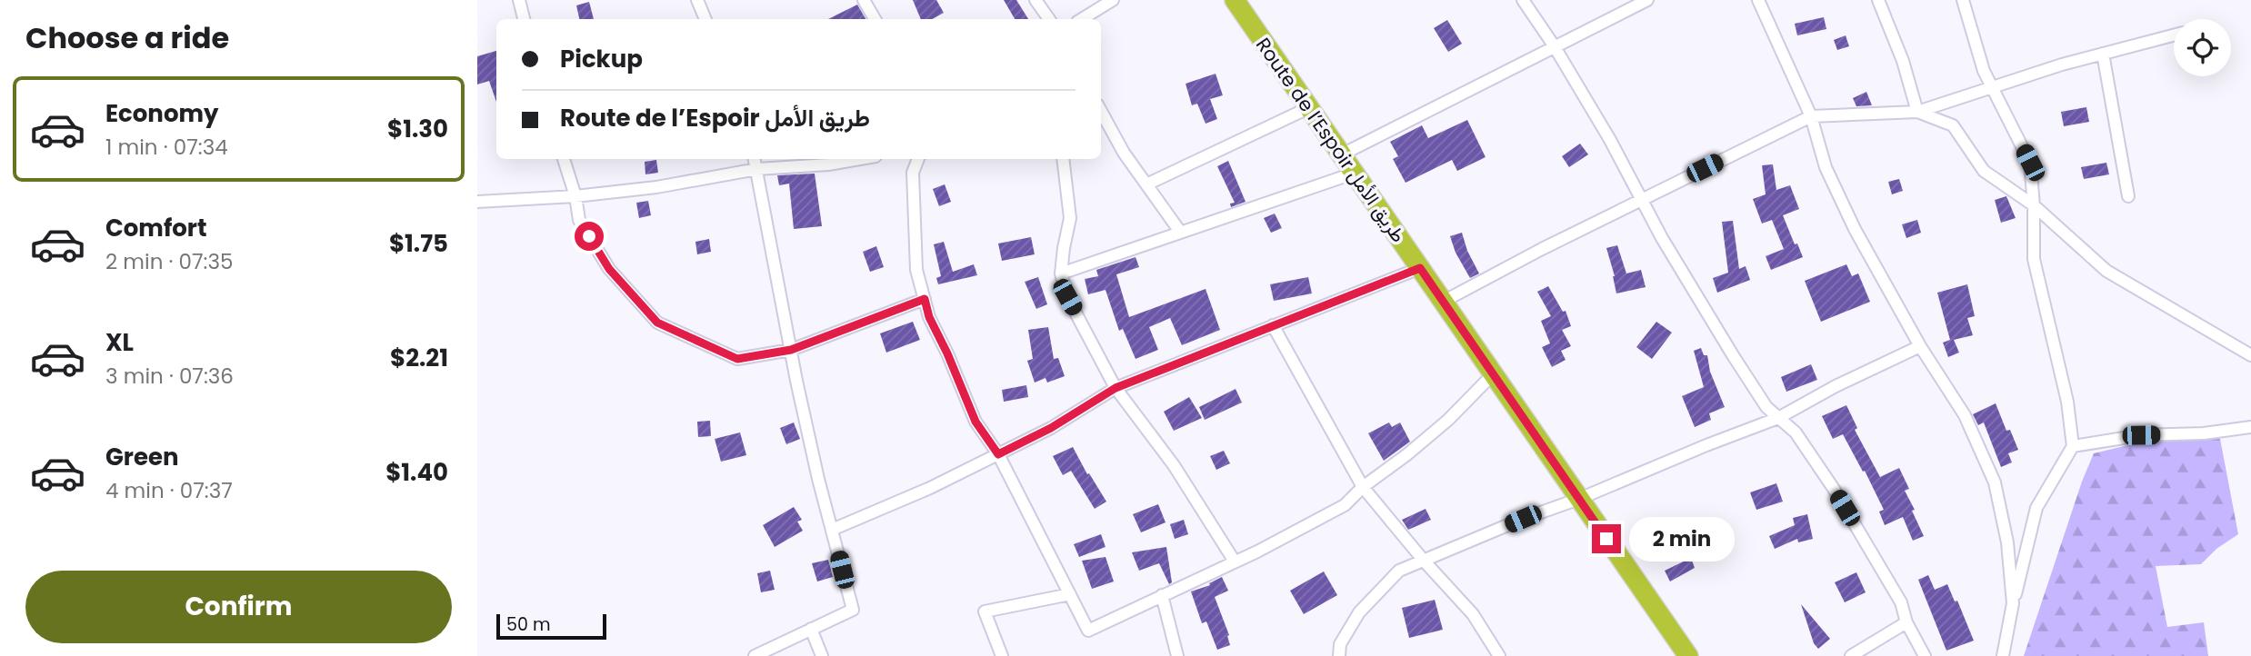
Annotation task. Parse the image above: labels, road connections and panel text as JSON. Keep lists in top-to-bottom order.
{
  "streets": {
    "highway": ["Route de l’Espoir طريق الأمل"]
  },
  "scale_bar": "50 m",
  "page": {
    "heading": "Choose a ride",
    "banner": ["Pickup", "Route de l’Espoir طريق الأمل"],
    "list": [
      {
        "name": "Economy",
        "note": "1 min · 07:34",
        "value": "$1.30"
      },
      {
        "name": "Comfort",
        "note": "2 min · 07:35",
        "value": "$1.75"
      },
      {
        "name": "XL",
        "note": "3 min · 07:36",
        "value": "$2.21"
      },
      {
        "name": "Green",
        "note": "4 min · 07:37",
        "value": "$1.40"
      }
    ],
    "bubble": "2 min",
    "buttons": "Confirm",
    "scale": "50 m"
  }
}
